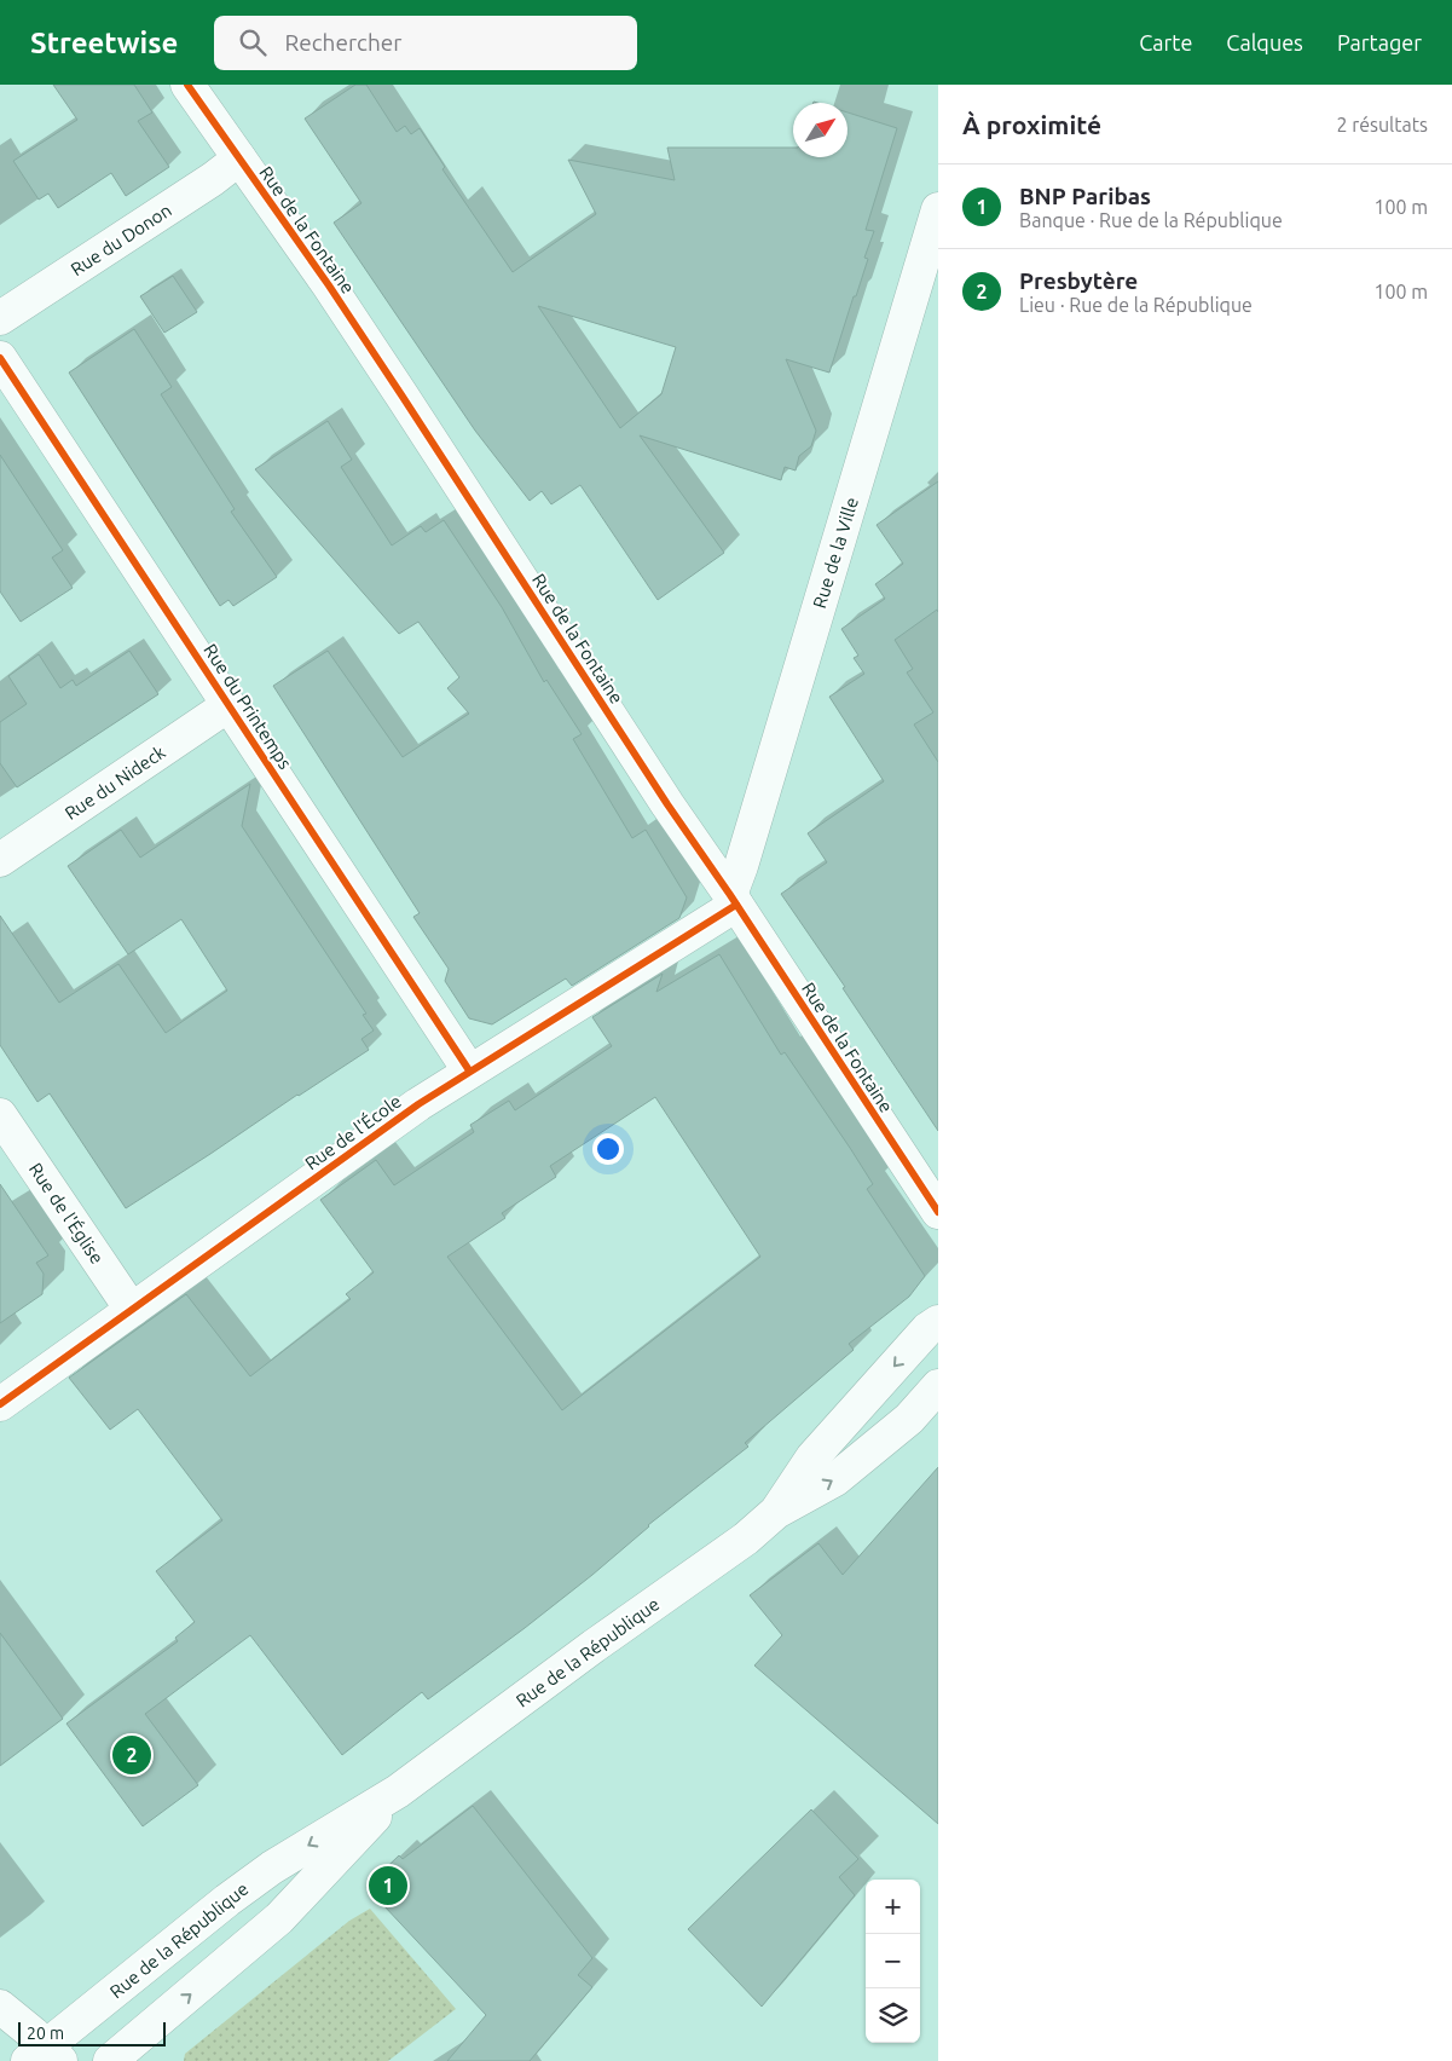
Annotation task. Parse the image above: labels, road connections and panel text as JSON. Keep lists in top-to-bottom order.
{
  "streets": {
    "street": [
      "Rue de la Fontaine",
      "Rue du Donon",
      "Rue de la Ville",
      "Rue du Printemps",
      "Rue du Nideck",
      "Rue de l'École",
      "Rue de l'Église",
      "Rue de la République"
    ]
  },
  "crossings": [
    ["Rue de la Fontaine", "Rue du Donon"],
    ["Rue de la Fontaine", "Rue de la Ville"],
    ["Rue de la Fontaine", "Rue de l'École"],
    ["Rue de la Ville", "Rue de l'École"],
    ["Rue du Printemps", "Rue du Nideck"],
    ["Rue du Printemps", "Rue de l'École"],
    ["Rue de l'École", "Rue de l'Église"]
  ],
  "scale_bar": "20 m",
  "north": "top right",
  "page": {
    "header": "Streetwise",
    "search": "Rechercher",
    "nav": ["Carte", "Calques", "Partager"],
    "heading": ["À proximité", "2 résultats"],
    "list": [
      {
        "mark": "1",
        "name": "BNP Paribas",
        "note": "Banque · Rue de la République",
        "value": "100 m"
      },
      {
        "mark": "2",
        "name": "Presbytère",
        "note": "Lieu · Rue de la République",
        "value": "100 m"
      }
    ],
    "pins": ["2", "1"],
    "map_buttons": ["+", "−"],
    "scale": "20 m"
  }
}
